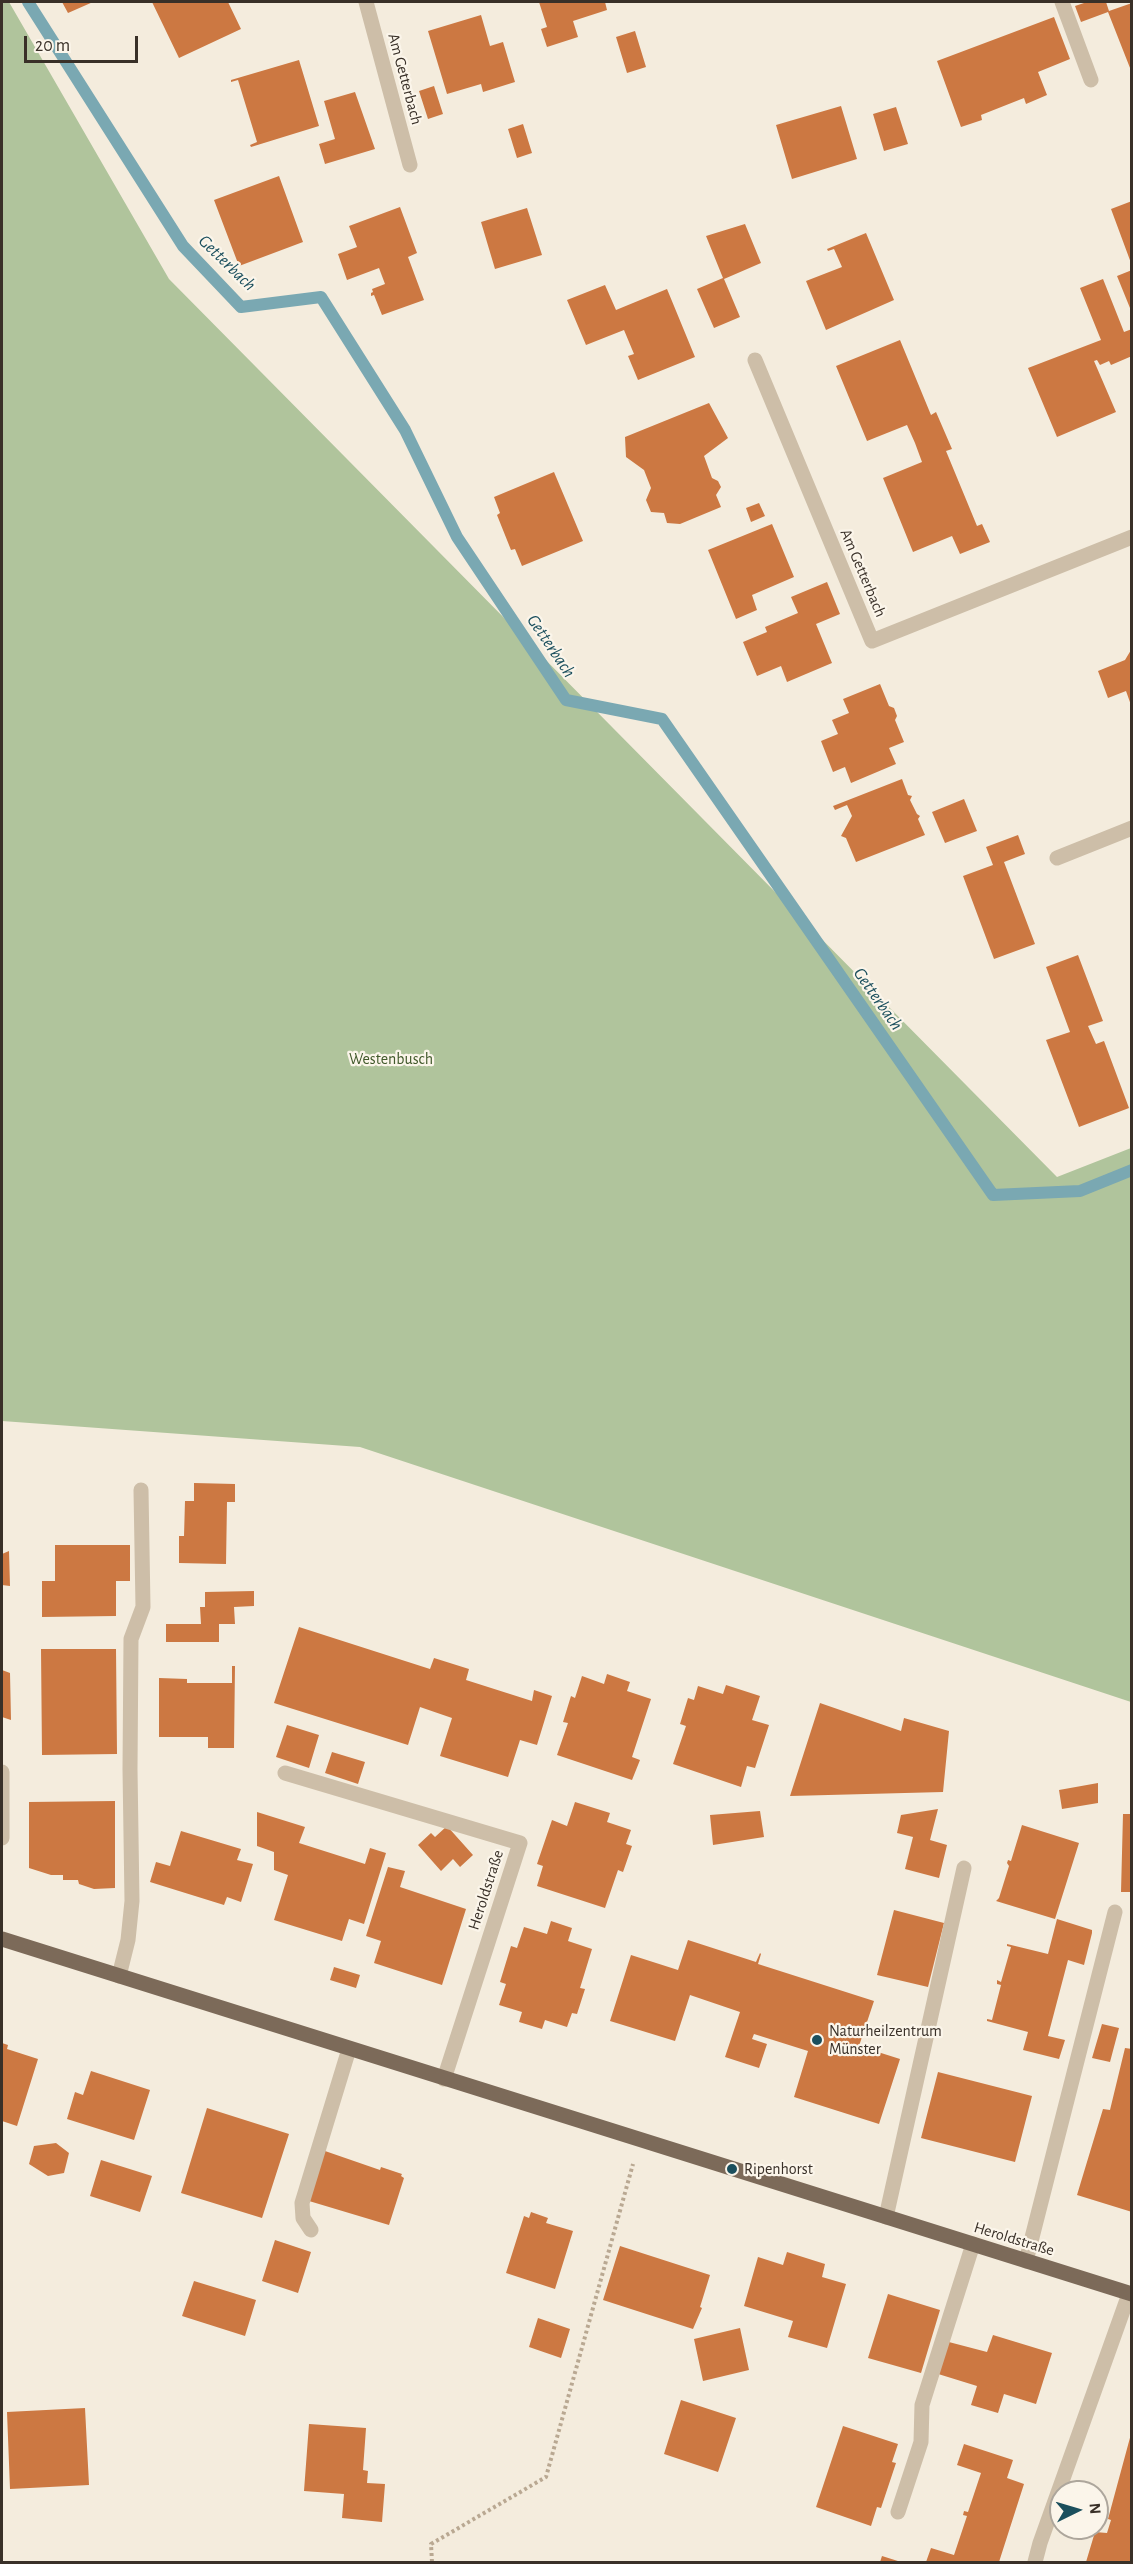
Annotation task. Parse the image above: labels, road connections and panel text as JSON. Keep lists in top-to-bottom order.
{
  "streets": {
    "main road": ["Heroldstraße"],
    "street": ["Am Getterbach"]
  },
  "water": ["Getterbach"],
  "parks": ["Westenbusch"],
  "places": ["Naturheilzentrum Münster", "Ripenhorst"],
  "scale_bar": "20 m",
  "north": "right"
}
